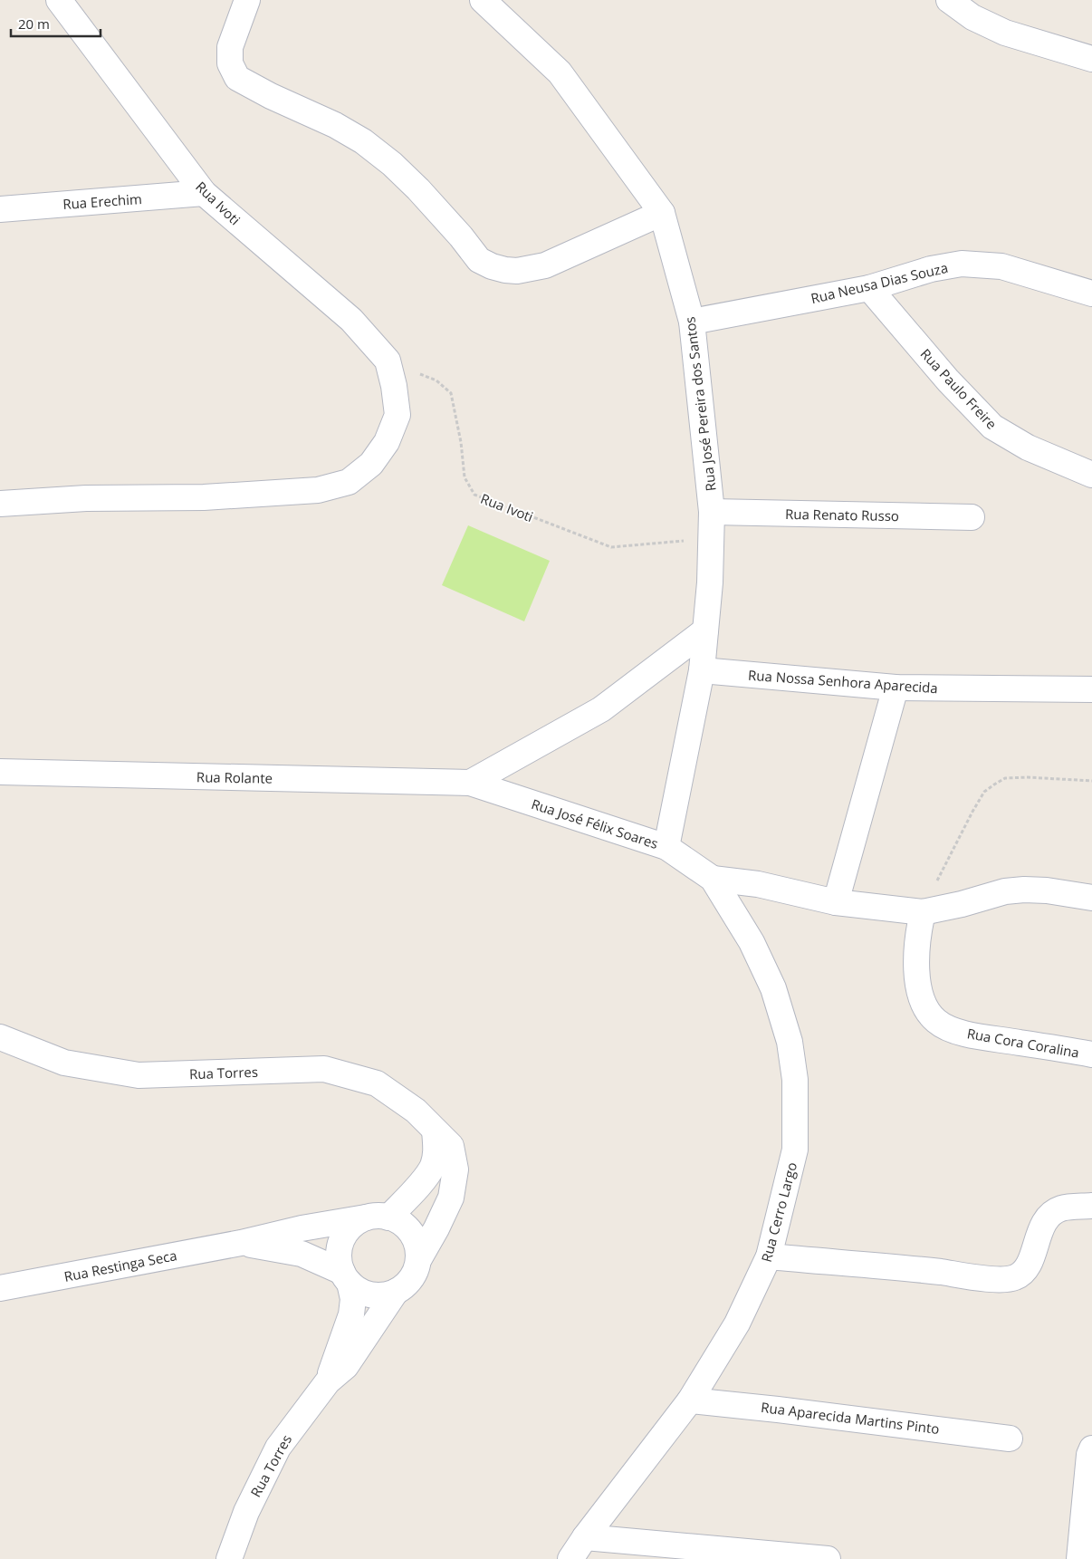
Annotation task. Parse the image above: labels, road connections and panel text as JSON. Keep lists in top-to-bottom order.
{
  "streets": {
    "street": [
      "Rua Erechim",
      "Rua Ivoti",
      "Rua Neusa Dias Souza",
      "Rua Paulo Freire",
      "Rua José Pereira dos Santos",
      "Rua Renato Russo",
      "Rua Nossa Senhora Aparecida",
      "Rua Rolante",
      "Rua José Félix Soares",
      "Rua Cora Coralina",
      "Rua Torres",
      "Rua Cerro Largo",
      "Rua Restinga Seca",
      "Rua Aparecida Martins Pinto"
    ]
  },
  "crossings": [
    ["Rua Erechim", "Rua Ivoti"],
    ["Rua Ivoti", "Rua José Pereira dos Santos"],
    ["Rua Neusa Dias Souza", "Rua Paulo Freire"],
    ["Rua Neusa Dias Souza", "Rua José Pereira dos Santos"],
    ["Rua José Pereira dos Santos", "Rua Renato Russo"],
    ["Rua José Pereira dos Santos", "Rua Nossa Senhora Aparecida"],
    ["Rua José Pereira dos Santos", "Rua José Félix Soares"],
    ["Rua Rolante", "Rua José Félix Soares"],
    ["Rua José Félix Soares", "Rua Cerro Largo"],
    ["Rua Torres", "Rua Restinga Seca"],
    ["Rua Cerro Largo", "Rua Aparecida Martins Pinto"]
  ],
  "scale_bar": "20 m"
}
